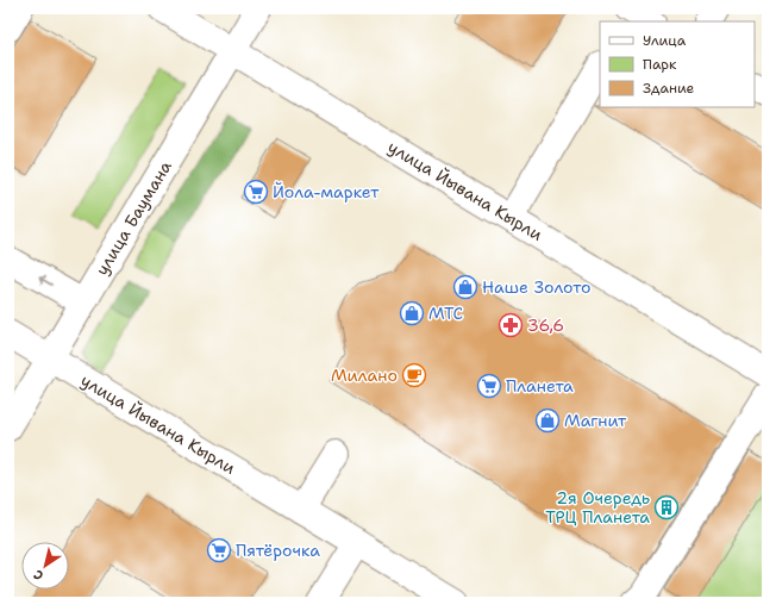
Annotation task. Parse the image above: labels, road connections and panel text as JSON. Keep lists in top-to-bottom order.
{
  "streets": {
    "main road": ["улица Йывана Кырли", "улица Баумана"]
  },
  "crossings": [
    ["улица Йывана Кырли", "улица Баумана"]
  ],
  "places": {
    "supermarket": ["Йола-маркет", "Планета", "Пятёрочка"],
    "shop": ["Наше Золото", "МТС", "Магнит"],
    "pharmacy": ["36,6"],
    "cafe": ["Милано"],
    "building": ["2я Очередь ТРЦ Планета"]
  },
  "legend": ["Улица", "Парк", "Здание"],
  "north": "bottom left"
}
